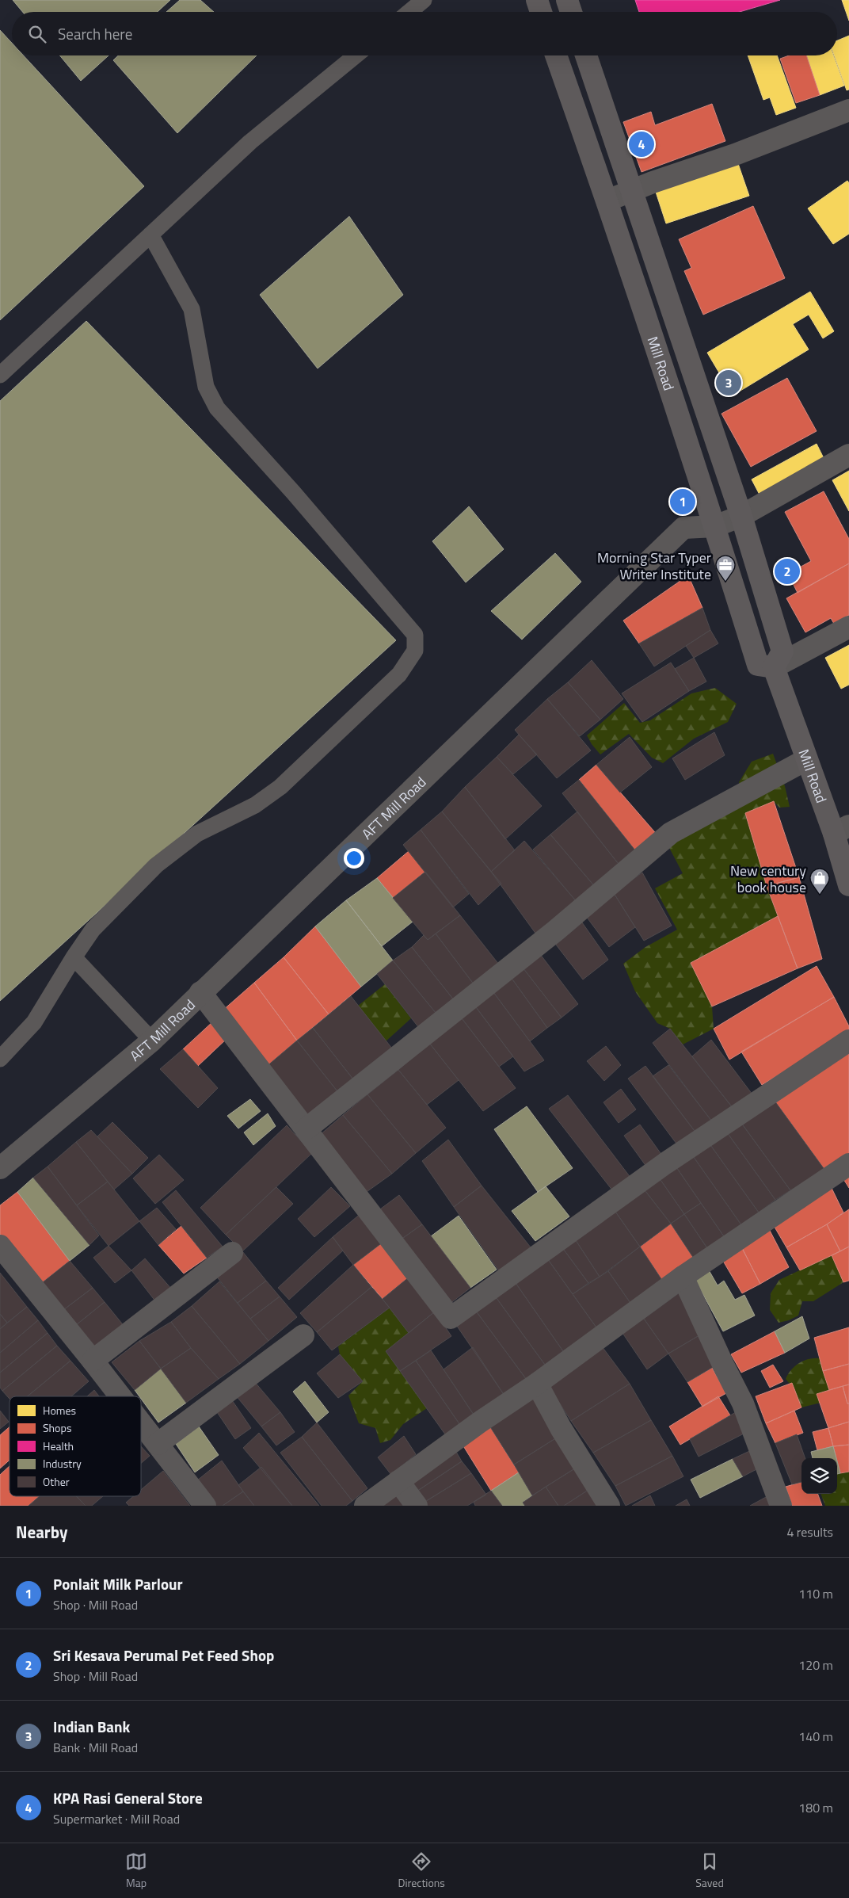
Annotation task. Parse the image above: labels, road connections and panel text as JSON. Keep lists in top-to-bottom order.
{
  "streets": {
    "main road": ["Mill Road"],
    "street": ["AFT Mill Road"]
  },
  "crossings": [
    ["Mill Road", "AFT Mill Road"]
  ],
  "places": {
    "office": ["Morning Star Typer Writer Institute"],
    "shop": ["New century book house"]
  },
  "legend": [
    "Homes",
    "Shops",
    "Health",
    "Industry",
    "Other"
  ],
  "page": {
    "search": "Search here",
    "pins": [
      "4",
      "3",
      "1",
      "2"
    ],
    "heading": ["Nearby", "4 results"],
    "list": [
      {
        "mark": "1",
        "name": "Ponlait Milk Parlour",
        "note": "Shop · Mill Road",
        "value": "110 m"
      },
      {
        "mark": "2",
        "name": "Sri Kesava Perumal Pet Feed Shop",
        "note": "Shop · Mill Road",
        "value": "120 m"
      },
      {
        "mark": "3",
        "name": "Indian Bank",
        "note": "Bank · Mill Road",
        "value": "140 m"
      },
      {
        "mark": "4",
        "name": "KPA Rasi General Store",
        "note": "Supermarket · Mill Road",
        "value": "180 m"
      }
    ],
    "nav": ["Map", "Directions", "Saved"]
  }
}
